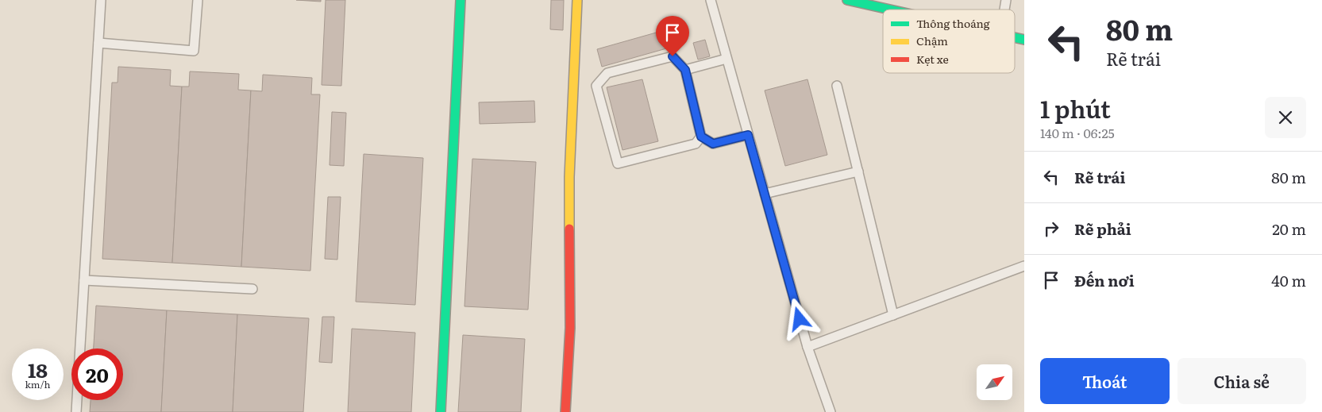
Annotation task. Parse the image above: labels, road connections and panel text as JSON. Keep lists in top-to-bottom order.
{
  "legend": ["Thông thoáng", "Chậm", "Kẹt xe"],
  "north": "top right",
  "page": {
    "turn": ["80 m", "Rẽ trái"],
    "heading": ["1 phút", "140 m · 06:25"],
    "list": [
      {
        "name": "Rẽ trái",
        "value": "80 m"
      },
      {
        "name": "Rẽ phải",
        "value": "20 m"
      },
      {
        "name": "Đến nơi",
        "value": "40 m"
      }
    ],
    "speed": "18 km/h",
    "limit": "20",
    "buttons": ["Thoát", "Chia sẻ"]
  }
}
